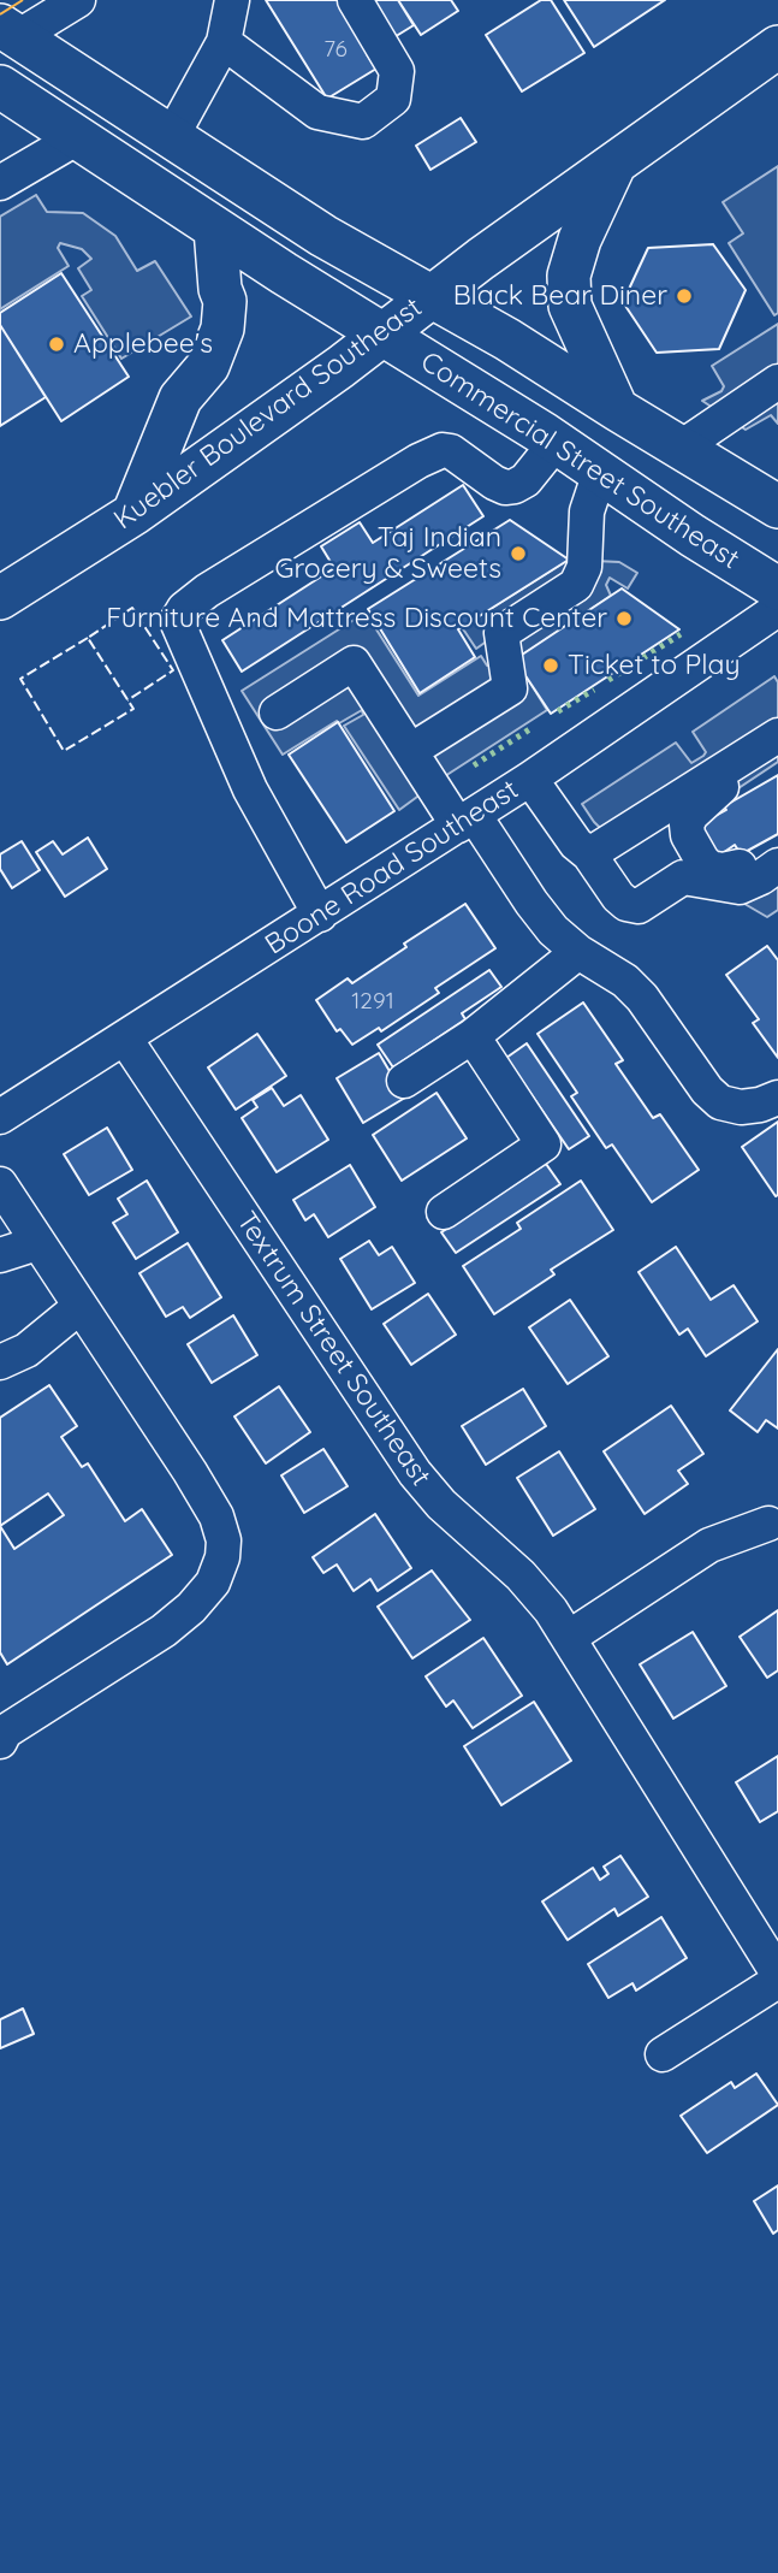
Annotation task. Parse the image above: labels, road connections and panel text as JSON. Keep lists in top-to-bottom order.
{
  "streets": {
    "main road": ["Kuebler Boulevard Southeast", "Commercial Street Southeast"],
    "street": ["Boone Road Southeast", "Textrum Street Southeast"]
  },
  "crossings": [
    ["Kuebler Boulevard Southeast", "Commercial Street Southeast"],
    ["Boone Road Southeast", "Textrum Street Southeast"]
  ],
  "places": [
    "Black Bear Diner",
    "Applebee's",
    "Taj Indian Grocery & Sweets",
    "Furniture And Mattress Discount Center",
    "Ticket to Play"
  ],
  "house_numbers": ["76", "1291"]
}
